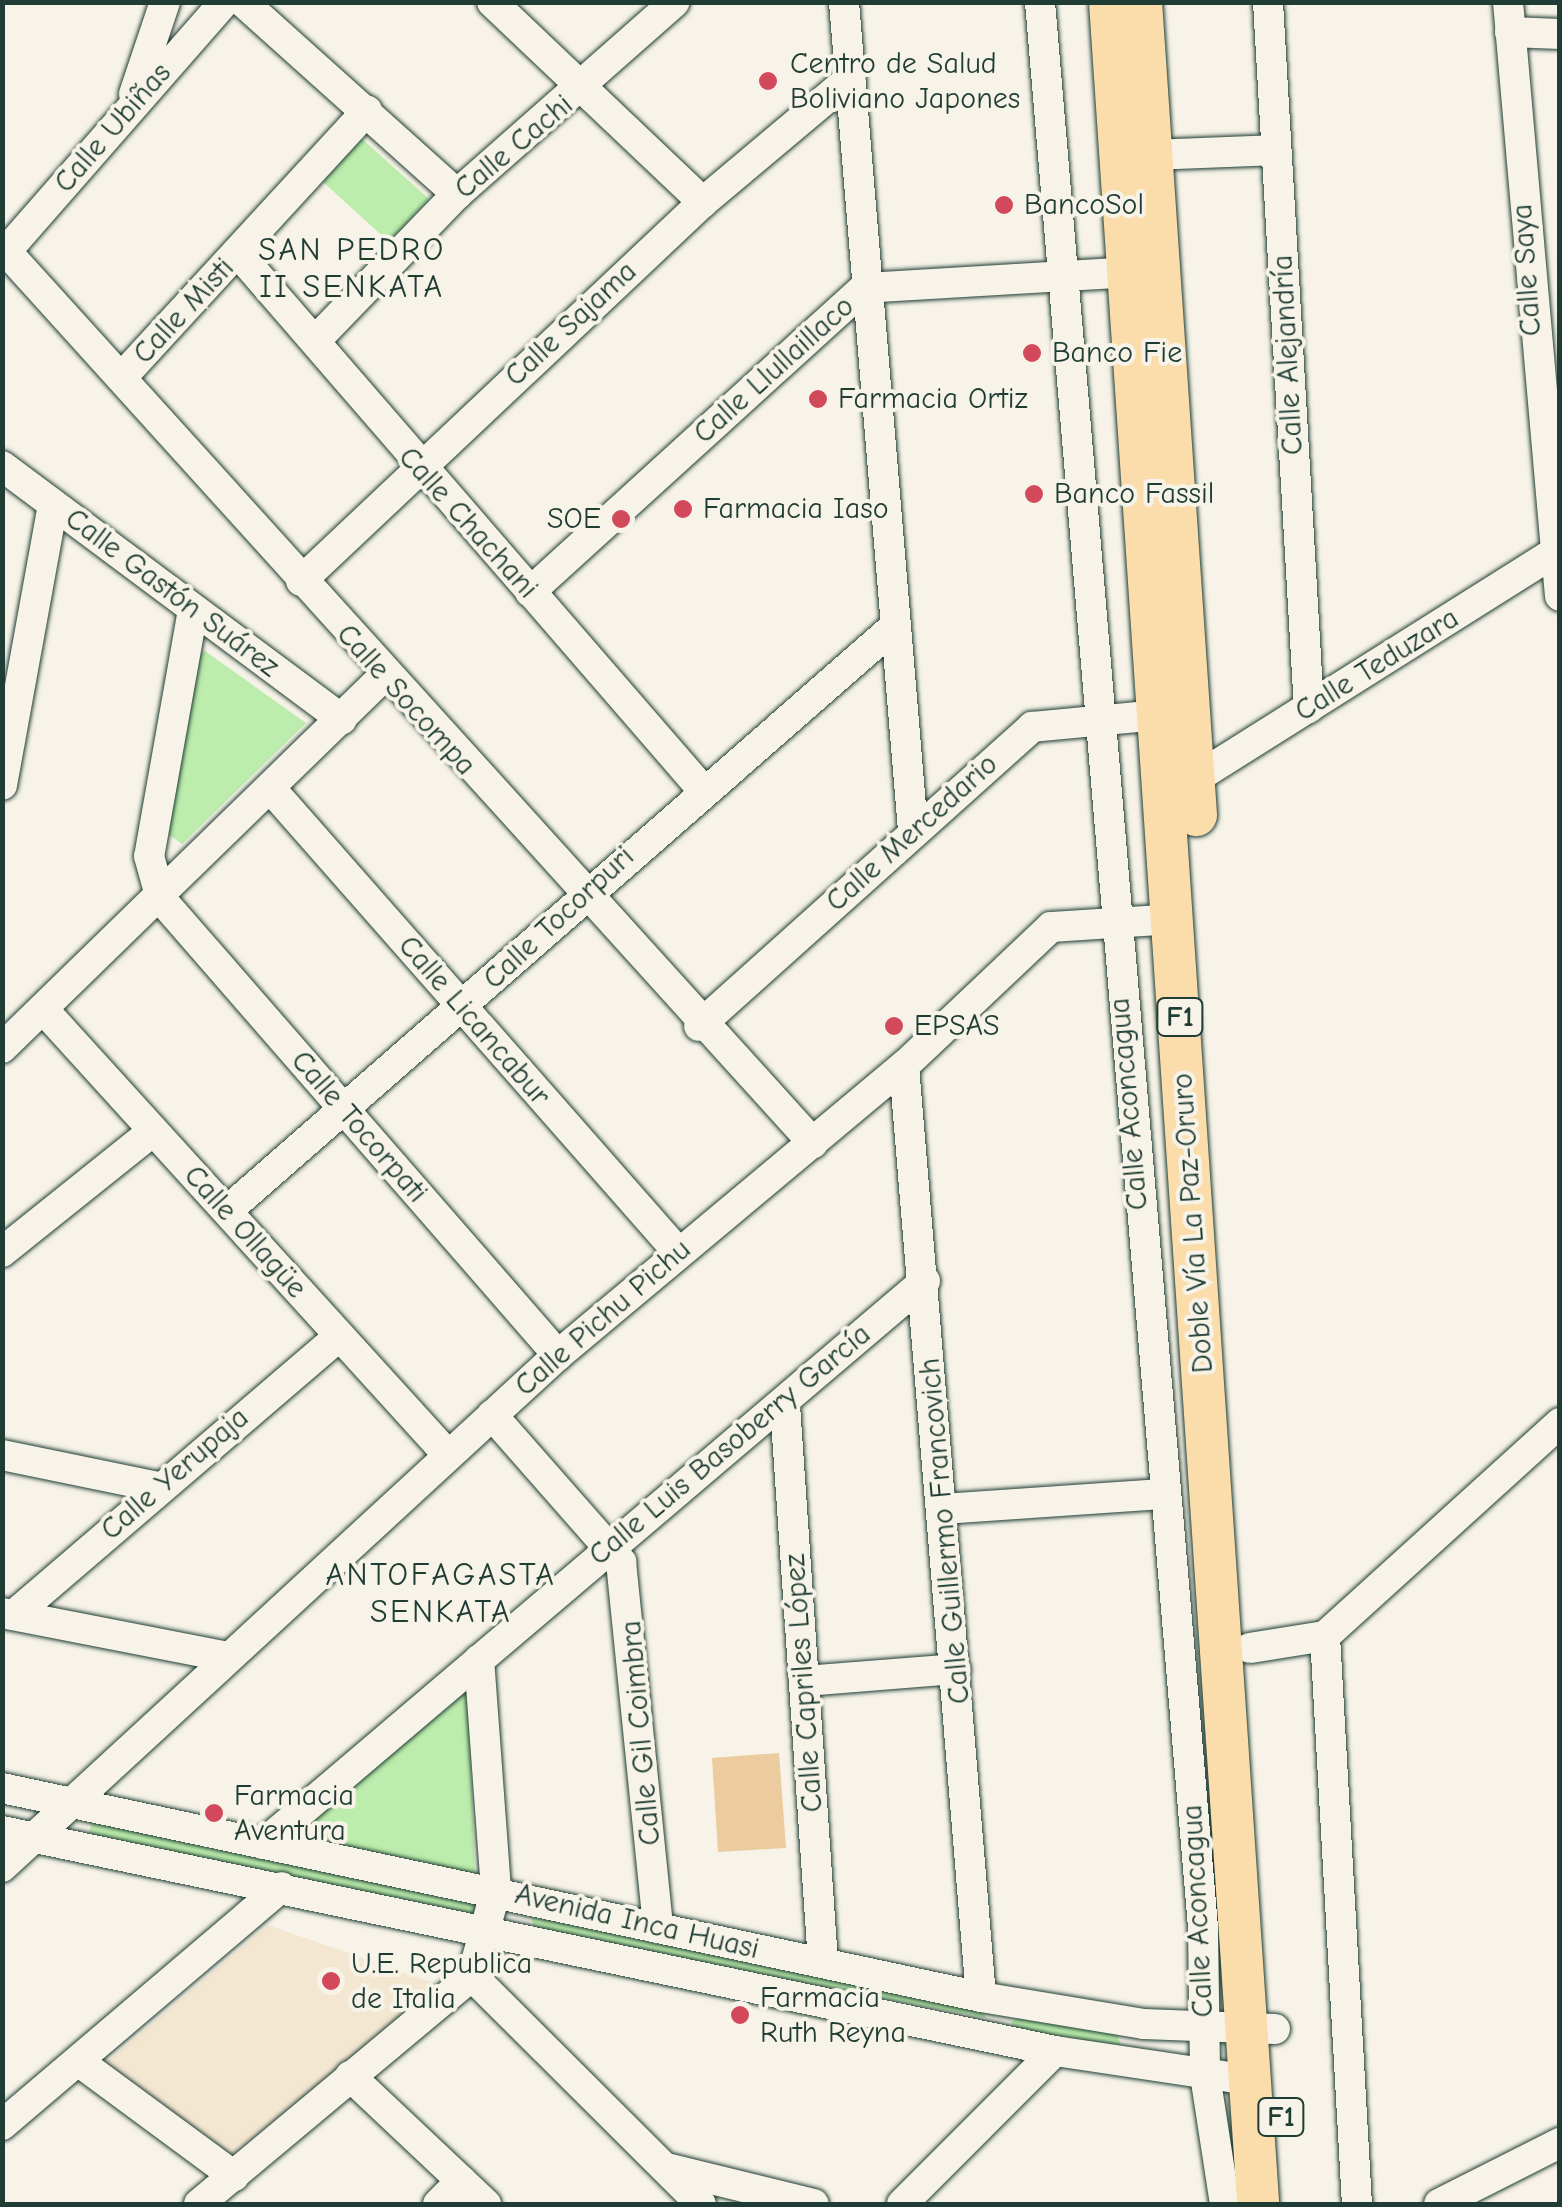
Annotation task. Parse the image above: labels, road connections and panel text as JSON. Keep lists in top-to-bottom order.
{
  "streets": {
    "highway": ["F1", "Doble Vía La Paz-Oruro"],
    "street": [
      "Calle Ubiñas",
      "Calle Cachi",
      "Calle Saya",
      "Calle Misti",
      "Calle Sajama",
      "Calle Alejandría",
      "Calle Llullaillaco",
      "Calle Chachani",
      "Calle Gastón Suárez",
      "Calle Teduzara",
      "Calle Socompa",
      "Calle Mercedario",
      "Calle Tocorpuri",
      "Calle Licancabur",
      "Calle Aconcagua",
      "Calle Tocorpati",
      "Calle Ollagüe",
      "Calle Pichu Pichu",
      "Calle Luis Basoberry García",
      "Calle Yerupaja",
      "Calle Guillermo Francovich",
      "Calle Capriles López",
      "Calle Gil Coimbra",
      "Avenida Inca Huasi"
    ]
  },
  "crossings": [
    ["Calle Ubiñas", "Calle Socompa"],
    ["Calle Cachi", "Calle Chachani"],
    ["Calle Saya", "Calle Teduzara"],
    ["Calle Misti", "Calle Chachani"],
    ["Calle Misti", "Calle Socompa"],
    ["Calle Sajama", "Calle Chachani"],
    ["Calle Sajama", "Calle Socompa"],
    ["Calle Alejandría", "Calle Teduzara"],
    ["Calle Llullaillaco", "Calle Chachani"],
    ["Calle Llullaillaco", "Calle Aconcagua"],
    ["Calle Llullaillaco", "Doble Vía La Paz-Oruro"],
    ["Calle Chachani", "Calle Tocorpuri"],
    ["Calle Teduzara", "Doble Vía La Paz-Oruro"],
    ["Calle Socompa", "Calle Mercedario"],
    ["Calle Socompa", "Calle Tocorpuri"],
    ["Calle Socompa", "Calle Pichu Pichu"],
    ["Calle Mercedario", "Calle Aconcagua"],
    ["Calle Mercedario", "Doble Vía La Paz-Oruro"],
    ["Calle Tocorpuri", "Calle Licancabur"],
    ["Calle Tocorpuri", "Calle Tocorpati"],
    ["Calle Tocorpuri", "Calle Ollagüe"],
    ["Calle Licancabur", "Calle Pichu Pichu"],
    ["Calle Aconcagua", "Doble Vía La Paz-Oruro"],
    ["Calle Aconcagua", "Calle Pichu Pichu"],
    ["Calle Aconcagua", "Avenida Inca Huasi"],
    ["Calle Tocorpati", "Calle Pichu Pichu"],
    ["Doble Vía La Paz-Oruro", "Calle Pichu Pichu"],
    ["Doble Vía La Paz-Oruro", "Avenida Inca Huasi"],
    ["Calle Ollagüe", "Calle Pichu Pichu"],
    ["Calle Ollagüe", "Calle Yerupaja"],
    ["Calle Pichu Pichu", "Calle Guillermo Francovich"],
    ["Calle Pichu Pichu", "Calle Gil Coimbra"],
    ["Calle Pichu Pichu", "Avenida Inca Huasi"],
    ["Calle Luis Basoberry García", "Calle Guillermo Francovich"],
    ["Calle Luis Basoberry García", "Calle Capriles López"],
    ["Calle Luis Basoberry García", "Calle Gil Coimbra"],
    ["Calle Luis Basoberry García", "Avenida Inca Huasi"],
    ["Calle Guillermo Francovich", "Avenida Inca Huasi"],
    ["Calle Capriles López", "Avenida Inca Huasi"],
    ["Calle Gil Coimbra", "Avenida Inca Huasi"]
  ],
  "districts": ["SAN PEDRO II SENKATA", "ANTOFAGASTA SENKATA"],
  "places": [
    "Centro de Salud Boliviano Japones",
    "BancoSol",
    "Banco Fie",
    "Farmacia Ortiz",
    "Banco Fassil",
    "Farmacia Iaso",
    "SOE",
    "EPSAS",
    "Farmacia Aventura",
    "U.E. Republica de Italia",
    "Farmacia Ruth Reyna"
  ]
}
